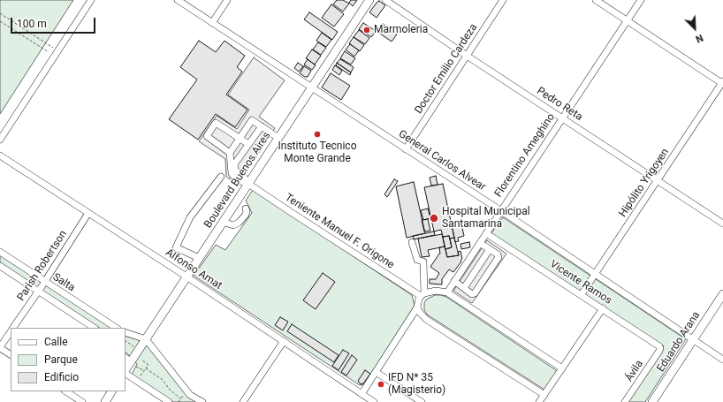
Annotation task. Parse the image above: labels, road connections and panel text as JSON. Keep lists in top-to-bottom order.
{
  "streets": {
    "main road": ["Boulevard Buenos Aires", "Eduardo Arana"],
    "street": [
      "Doctor Emilio Cardeza",
      "Pedro Reta",
      "Florentino Ameghino",
      "General Carlos Alvear",
      "Hipólito Yrigoyen",
      "Teniente Manuel F. Origone",
      "Parish Robertson",
      "Alfonso Amat",
      "Salta",
      "Vicente Ramos",
      "Ávila"
    ]
  },
  "crossings": [
    ["Doctor Emilio Cardeza", "Pedro Reta"],
    ["Doctor Emilio Cardeza", "General Carlos Alvear"],
    ["Pedro Reta", "Florentino Ameghino"],
    ["Pedro Reta", "Hipólito Yrigoyen"],
    ["Florentino Ameghino", "General Carlos Alvear"],
    ["Florentino Ameghino", "Vicente Ramos"],
    ["General Carlos Alvear", "Boulevard Buenos Aires"],
    ["General Carlos Alvear", "Hipólito Yrigoyen"],
    ["General Carlos Alvear", "Eduardo Arana"],
    ["Boulevard Buenos Aires", "Teniente Manuel F. Origone"],
    ["Boulevard Buenos Aires", "Alfonso Amat"],
    ["Hipólito Yrigoyen", "Vicente Ramos"],
    ["Parish Robertson", "Alfonso Amat"],
    ["Parish Robertson", "Salta"],
    ["Vicente Ramos", "Ávila"]
  ],
  "places": [
    "Marmoleria",
    "Instituto Tecnico Monte Grande",
    "Hospital Municipal Santamarina",
    "IFD N* 35 (Magisterio)"
  ],
  "legend": ["Calle", "Parque", "Edificio"],
  "scale_bar": "100 m",
  "north": "bottom right"
}
